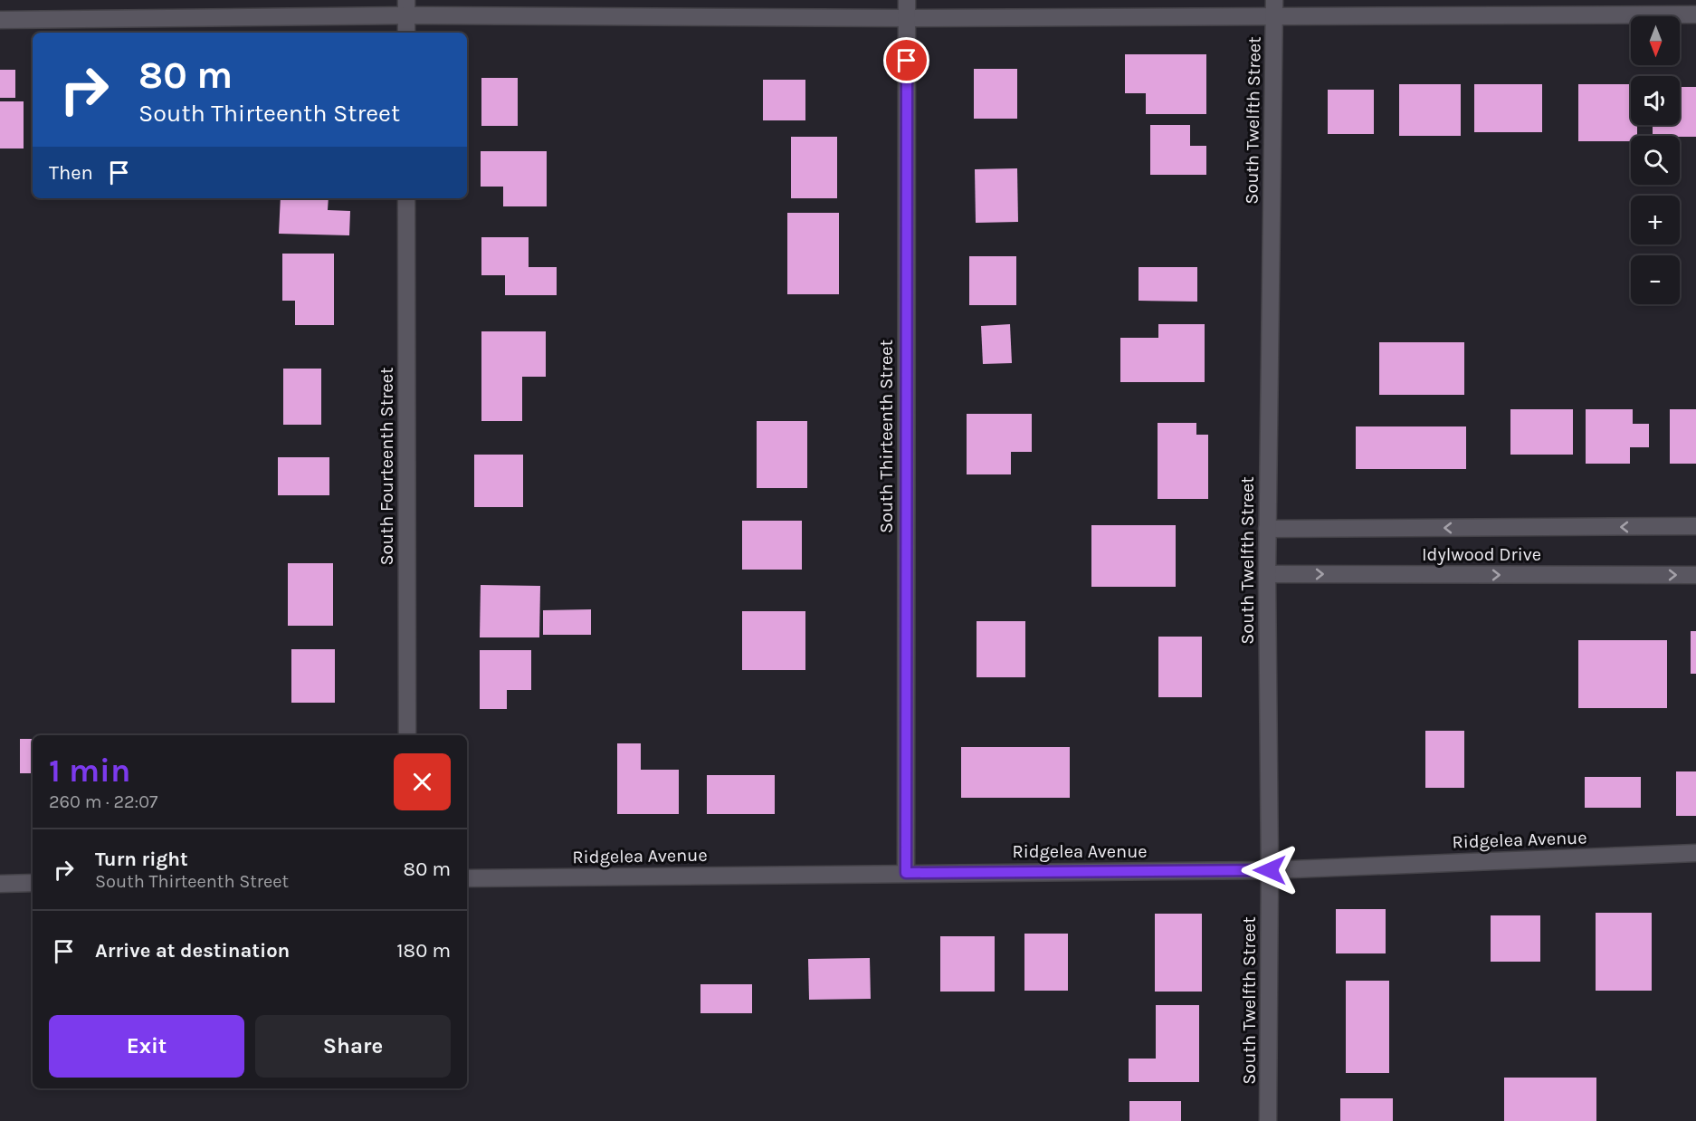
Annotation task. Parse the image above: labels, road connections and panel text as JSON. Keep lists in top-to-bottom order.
{
  "streets": {
    "street": [
      "South Twelfth Street",
      "South Thirteenth Street",
      "South Fourteenth Street",
      "Idylwood Drive",
      "Ridgelea Avenue"
    ]
  },
  "crossings": [
    ["South Twelfth Street", "Idylwood Drive"],
    ["South Twelfth Street", "Ridgelea Avenue"],
    ["South Thirteenth Street", "Ridgelea Avenue"]
  ],
  "north": "bottom",
  "page": {
    "map_buttons": ["+", "−"],
    "turn": ["80 m", "South Thirteenth Street"],
    "then": "Then",
    "heading": ["1 min", "260 m · 22:07"],
    "list": [
      {
        "name": "Turn right",
        "note": "South Thirteenth Street",
        "value": "80 m"
      },
      {
        "name": "Arrive at destination",
        "value": "180 m"
      }
    ],
    "buttons": ["Exit", "Share"]
  }
}
